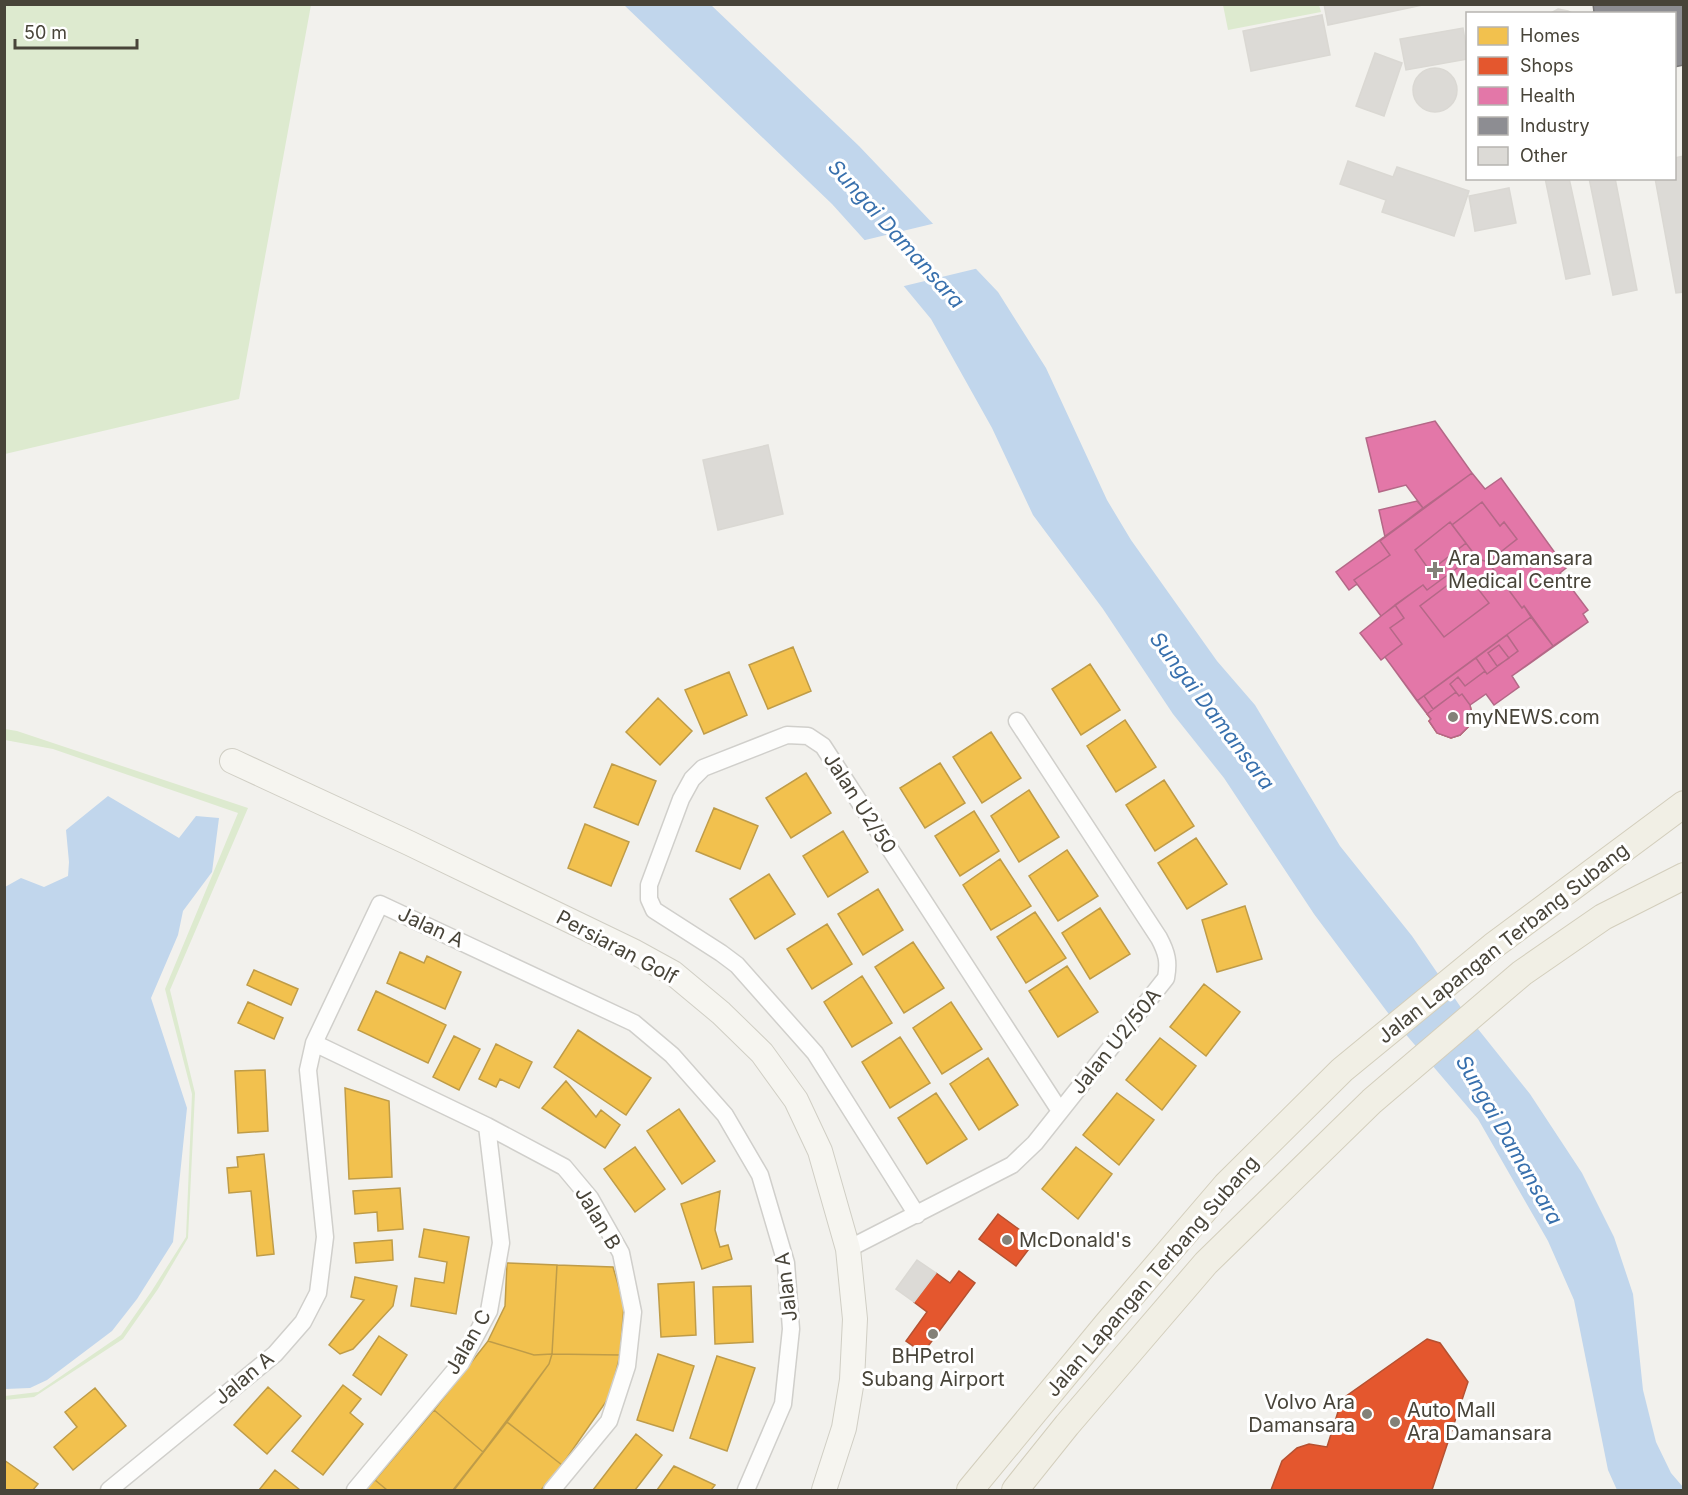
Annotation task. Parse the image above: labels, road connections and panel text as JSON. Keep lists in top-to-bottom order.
{
  "streets": {
    "main road": ["Jalan Lapangan Terbang Subang"],
    "street": [
      "Jalan U2/50",
      "Jalan A",
      "Persiaran Golf",
      "Jalan U2/50A",
      "Jalan B",
      "Jalan C"
    ]
  },
  "crossings": [
    ["Jalan U2/50", "Jalan U2/50A"],
    ["Jalan A", "Jalan B"],
    ["Persiaran Golf", "Jalan U2/50A"],
    ["Jalan B", "Jalan C"]
  ],
  "water": ["Sungai Damansara"],
  "places": {
    "health": ["Ara Damansara Medical Centre"],
    "other": [
      "myNEWS.com",
      "McDonald's",
      "BHPetrol Subang Airport",
      "Volvo Ara Damansara",
      "Auto Mall Ara Damansara"
    ]
  },
  "legend": [
    "Homes",
    "Shops",
    "Health",
    "Industry",
    "Other"
  ],
  "scale_bar": "50 m"
}
